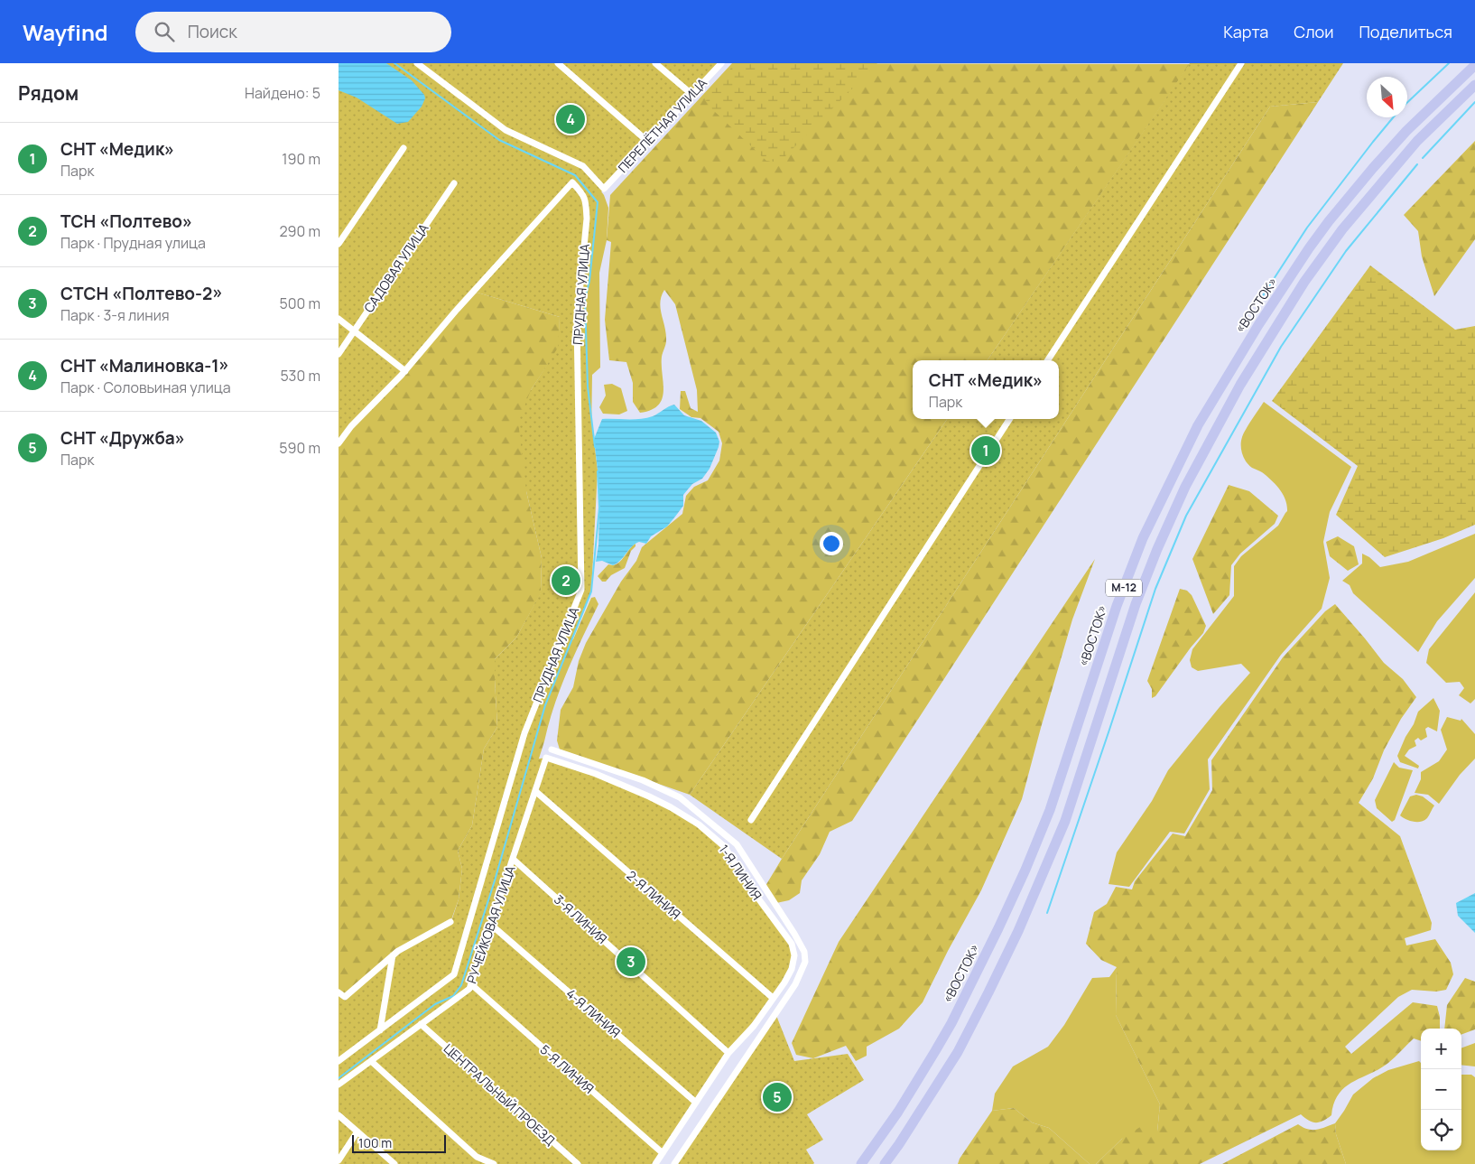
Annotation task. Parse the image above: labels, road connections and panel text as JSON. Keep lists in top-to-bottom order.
{
  "streets": {
    "highway": ["«ВОСТОК»", "М-12"],
    "street": [
      "ПЕРЕЛЁТНАЯ УЛИЦА",
      "САДОВАЯ УЛИЦА",
      "ПРУДНАЯ УЛИЦА",
      "1-Я ЛИНИЯ",
      "2-Я ЛИНИЯ",
      "3-Я ЛИНИЯ",
      "РУЧЕЙКОВАЯ УЛИЦА",
      "4-Я ЛИНИЯ",
      "5-Я ЛИНИЯ",
      "ЦЕНТРАЛЬНЫЙ ПРОЕЗД"
    ]
  },
  "crossings": [
    ["1-Я ЛИНИЯ", "2-Я ЛИНИЯ"],
    ["1-Я ЛИНИЯ", "3-Я ЛИНИЯ"],
    ["1-Я ЛИНИЯ", "РУЧЕЙКОВАЯ УЛИЦА"],
    ["1-Я ЛИНИЯ", "4-Я ЛИНИЯ"],
    ["1-Я ЛИНИЯ", "5-Я ЛИНИЯ"],
    ["2-Я ЛИНИЯ", "РУЧЕЙКОВАЯ УЛИЦА"],
    ["3-Я ЛИНИЯ", "РУЧЕЙКОВАЯ УЛИЦА"],
    ["РУЧЕЙКОВАЯ УЛИЦА", "4-Я ЛИНИЯ"],
    ["РУЧЕЙКОВАЯ УЛИЦА", "5-Я ЛИНИЯ"],
    ["РУЧЕЙКОВАЯ УЛИЦА", "ЦЕНТРАЛЬНЫЙ ПРОЕЗД"]
  ],
  "scale_bar": "100 m",
  "north": "bottom right",
  "page": {
    "header": "Wayfind",
    "search": "Поиск",
    "nav": ["Карта", "Слои", "Поделиться"],
    "heading": ["Рядом", "Найдено: 5"],
    "pins": [
      "4",
      "1",
      "2",
      "3",
      "5"
    ],
    "list": [
      {
        "mark": "1",
        "name": "СНТ «Медик»",
        "note": "Парк",
        "value": "190 m"
      },
      {
        "mark": "2",
        "name": "ТСН «Полтево»",
        "note": "Парк · Прудная улица",
        "value": "290 m"
      },
      {
        "mark": "3",
        "name": "СТСН «Полтево-2»",
        "note": "Парк · 3-я линия",
        "value": "500 m"
      },
      {
        "mark": "4",
        "name": "СНТ «Малиновка-1»",
        "note": "Парк · Соловьиная улица",
        "value": "530 m"
      },
      {
        "mark": "5",
        "name": "СНТ «Дружба»",
        "note": "Парк",
        "value": "590 m"
      }
    ],
    "popup": ["СНТ «Медик»", "Парк"],
    "map_buttons": ["+", "−"],
    "scale": "100 m"
  }
}
